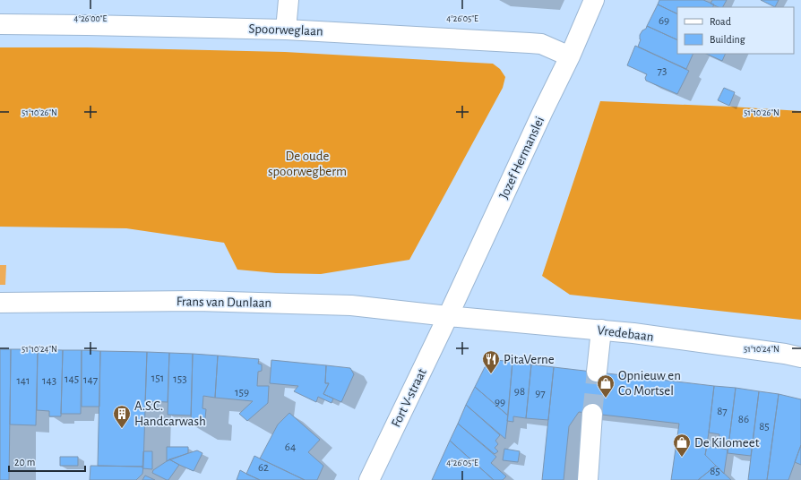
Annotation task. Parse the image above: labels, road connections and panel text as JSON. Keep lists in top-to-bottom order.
{
  "streets": {
    "street": [
      "Spoorweglaan",
      "Jozef Hermanslei",
      "Frans van Dunlaan",
      "Vredebaan",
      "Fort V-straat"
    ]
  },
  "crossings": [
    ["Spoorweglaan", "Jozef Hermanslei"],
    ["Jozef Hermanslei", "Frans van Dunlaan"],
    ["Jozef Hermanslei", "Vredebaan"],
    ["Jozef Hermanslei", "Fort V-straat"],
    ["Frans van Dunlaan", "Vredebaan"],
    ["Frans van Dunlaan", "Fort V-straat"],
    ["Vredebaan", "Fort V-straat"]
  ],
  "parks": ["De oude spoorwegberm"],
  "places": {
    "restaurant": ["PitaVerne"],
    "shop": ["Opnieuw en Co Mortsel", "De Kilomeet"],
    "building": ["A.S.C. Handcarwash"]
  },
  "house_numbers": [
    "69",
    "73",
    "151",
    "145",
    "153",
    "147",
    "141",
    "143",
    "98",
    "159",
    "97",
    "99",
    "87",
    "86",
    "85",
    "64",
    "62",
    "85"
  ],
  "legend": ["Road", "Building"],
  "scale_bar": "20 m",
  "coordinates": [
    "4°26'00\"E",
    "4°26'05\"E",
    "51°10'26\"N",
    "51°10'24\"N"
  ]
}
